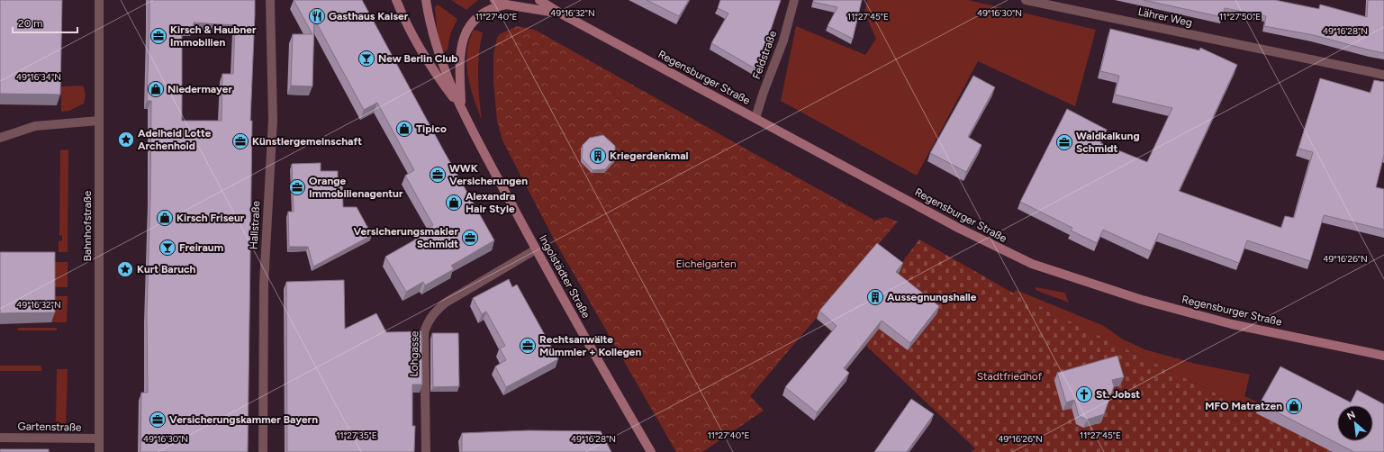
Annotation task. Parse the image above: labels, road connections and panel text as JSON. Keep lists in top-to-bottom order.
{
  "streets": {
    "main road": ["Regensburger Straße", "Ingolstädter Straße"],
    "street": [
      "Lährer Weg",
      "Feldstraße",
      "Hallstraße",
      "Bahnhofstraße",
      "Lohgasse",
      "Gartenstraße"
    ]
  },
  "crossings": [
    ["Feldstraße", "Regensburger Straße"],
    ["Bahnhofstraße", "Gartenstraße"],
    ["Ingolstädter Straße", "Lohgasse"]
  ],
  "parks": ["Eichelgarten", "Stadtfriedhof"],
  "places": {
    "restaurant": ["Gasthaus Kaiser"],
    "office": [
      "Kirsch & Haubner Immobilien",
      "Künstlergemeinschaft",
      "Waldkalkung Schmidt",
      "WWK Versicherungen",
      "Orange Immobilienagentur",
      "Versicherungsmakler Schmidt",
      "Rechtsanwälte Mümmler + Kollegen",
      "Versicherungskammer Bayern"
    ],
    "bar": ["New Berlin Club", "Freiraum"],
    "shop": [
      "Niedermayer",
      "Tipico",
      "Alexandra Hair Style",
      "Kirsch Friseur",
      "MFO Matratzen"
    ],
    "place": ["Adelheid Lotte Archenhold", "Kurt Baruch"],
    "building": ["Kriegerdenkmal", "Aussegnungshalle"],
    "church": ["St. Jobst"]
  },
  "scale_bar": "20 m",
  "north": "top left",
  "coordinates": [
    "49°16'32\"N",
    "49°16'30\"N",
    "11°27'40\"E",
    "11°27'45\"E",
    "11°27'50\"E",
    "49°16'28\"N",
    "49°16'34\"N",
    "49°16'26\"N",
    "11°27'35\"E"
  ]
}
